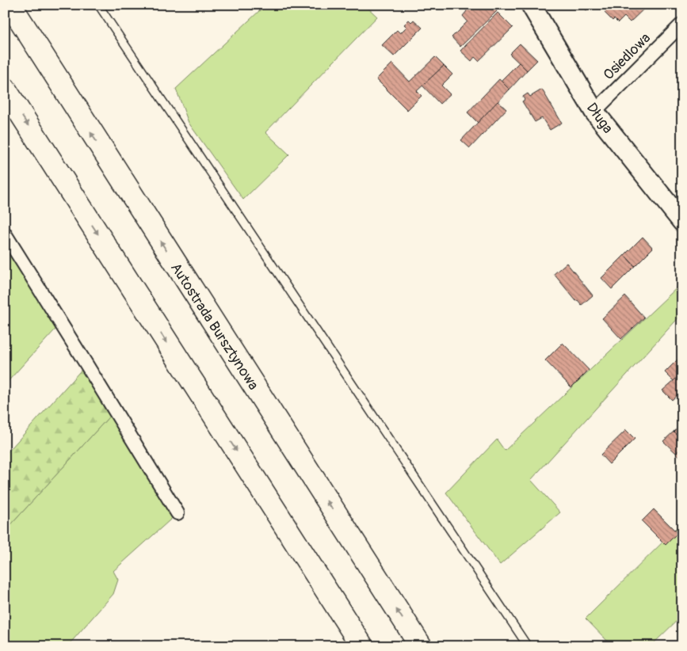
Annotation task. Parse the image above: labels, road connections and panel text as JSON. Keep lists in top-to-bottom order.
{
  "streets": {
    "highway": ["Autostrada Bursztynowa"],
    "street": ["Osiedlowa", "Długa"]
  },
  "crossings": [
    ["Osiedlowa", "Długa"]
  ]
}
